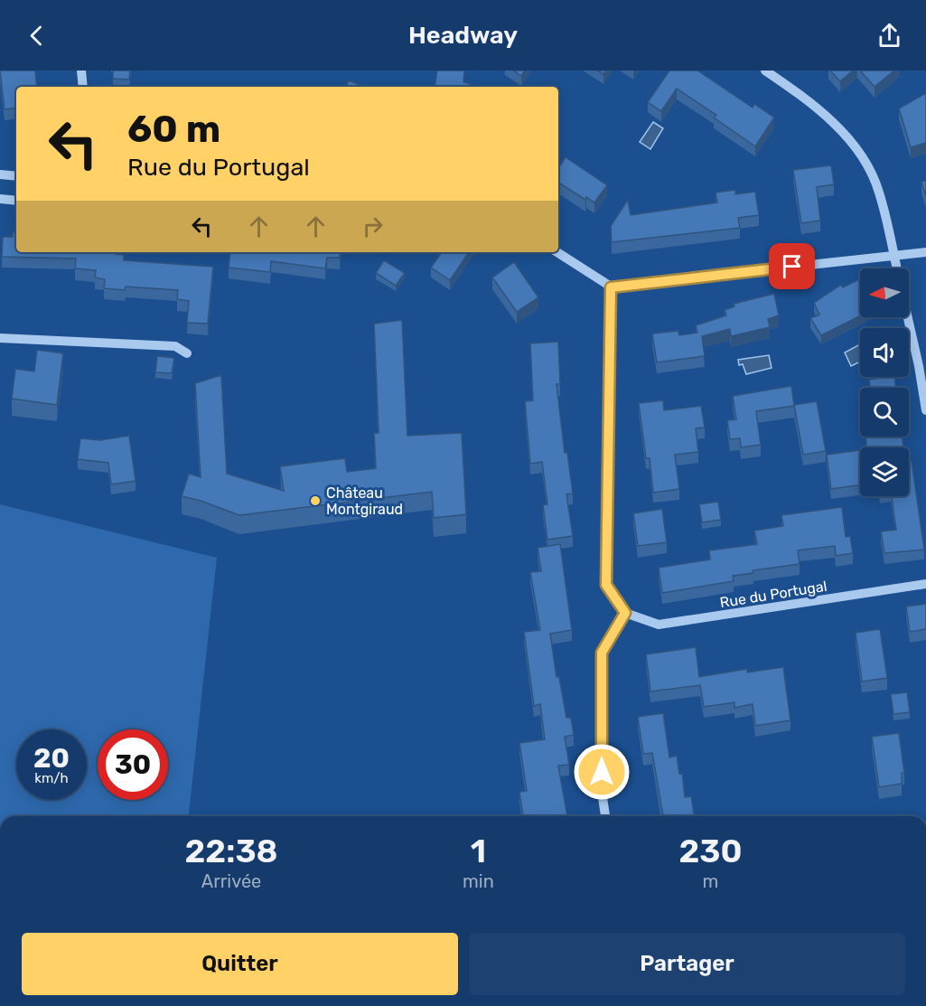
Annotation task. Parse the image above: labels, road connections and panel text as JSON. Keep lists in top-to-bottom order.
{
  "streets": {
    "street": ["Rue du Portugal"]
  },
  "places": ["Château Montgiraud"],
  "north": "left",
  "page": {
    "header": "Headway",
    "turn": ["60 m", "Rue du Portugal"],
    "speed": "20 km/h",
    "limit": "30",
    "eta": [
      "22:38",
      "Arrivée",
      "1",
      "min",
      "230",
      "m"
    ],
    "buttons": ["Quitter", "Partager"]
  }
}
